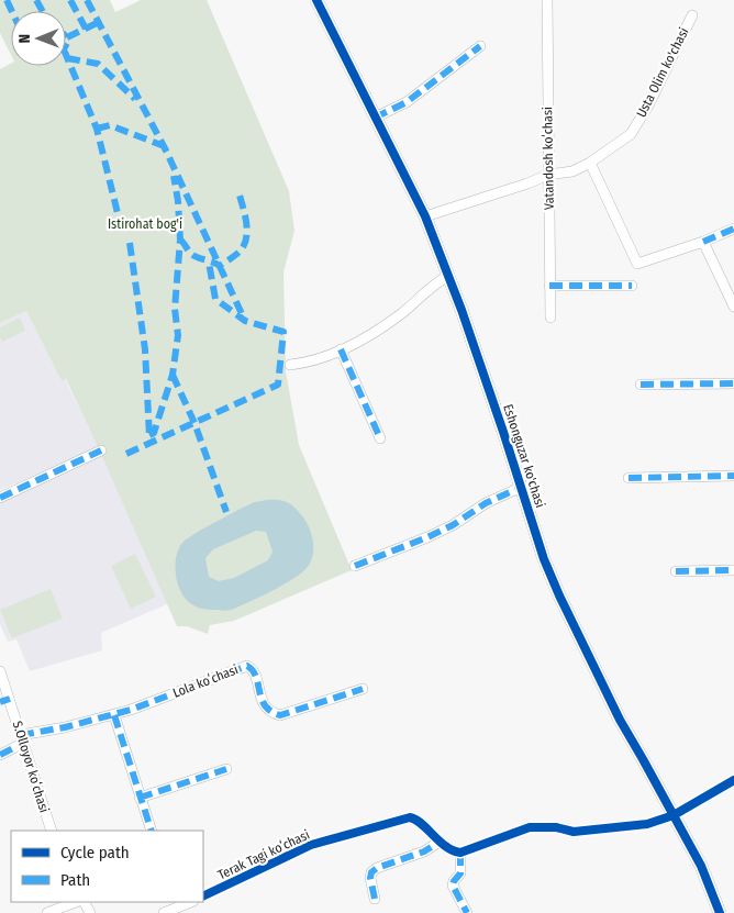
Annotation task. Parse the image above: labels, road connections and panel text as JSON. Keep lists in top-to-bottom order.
{
  "streets": {
    "street": [
      "Usta Olim ko'chasi",
      "Vatandosh koʻchasi",
      "Eshonguzar ko'chasi",
      "Lola koʻchasi",
      "S.Olloyor koʻchasi",
      "Terak Tagi koʻchasi"
    ]
  },
  "crossings": [
    ["Usta Olim ko'chasi", "Vatandosh koʻchasi"],
    ["Usta Olim ko'chasi", "Eshonguzar ko'chasi"],
    ["Lola koʻchasi", "S.Olloyor koʻchasi"]
  ],
  "parks": ["Istirohat bog'i"],
  "legend": ["Cycle path", "Path"],
  "north": "left"
}
